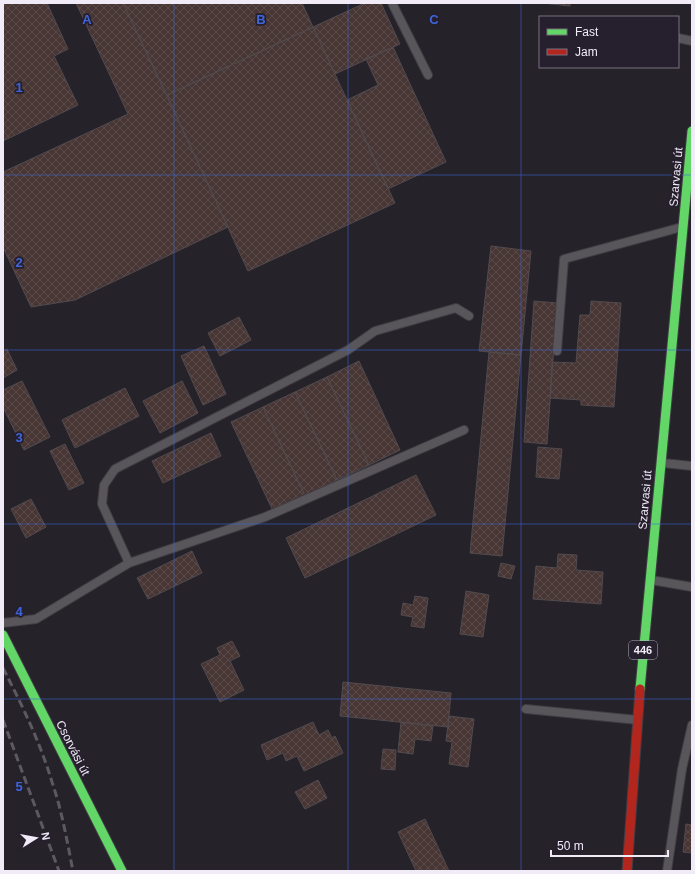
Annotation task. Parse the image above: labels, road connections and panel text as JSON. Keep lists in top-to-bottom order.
{
  "streets": {
    "main road": ["Szarvasi út", "446", "Csorvási út"]
  },
  "legend": ["Fast", "Jam"],
  "scale_bar": "50 m",
  "north": "right",
  "grid": {
    "columns": ["A", "B", "C"],
    "rows": [
      "1",
      "2",
      "3",
      "4",
      "5"
    ]
  }
}
